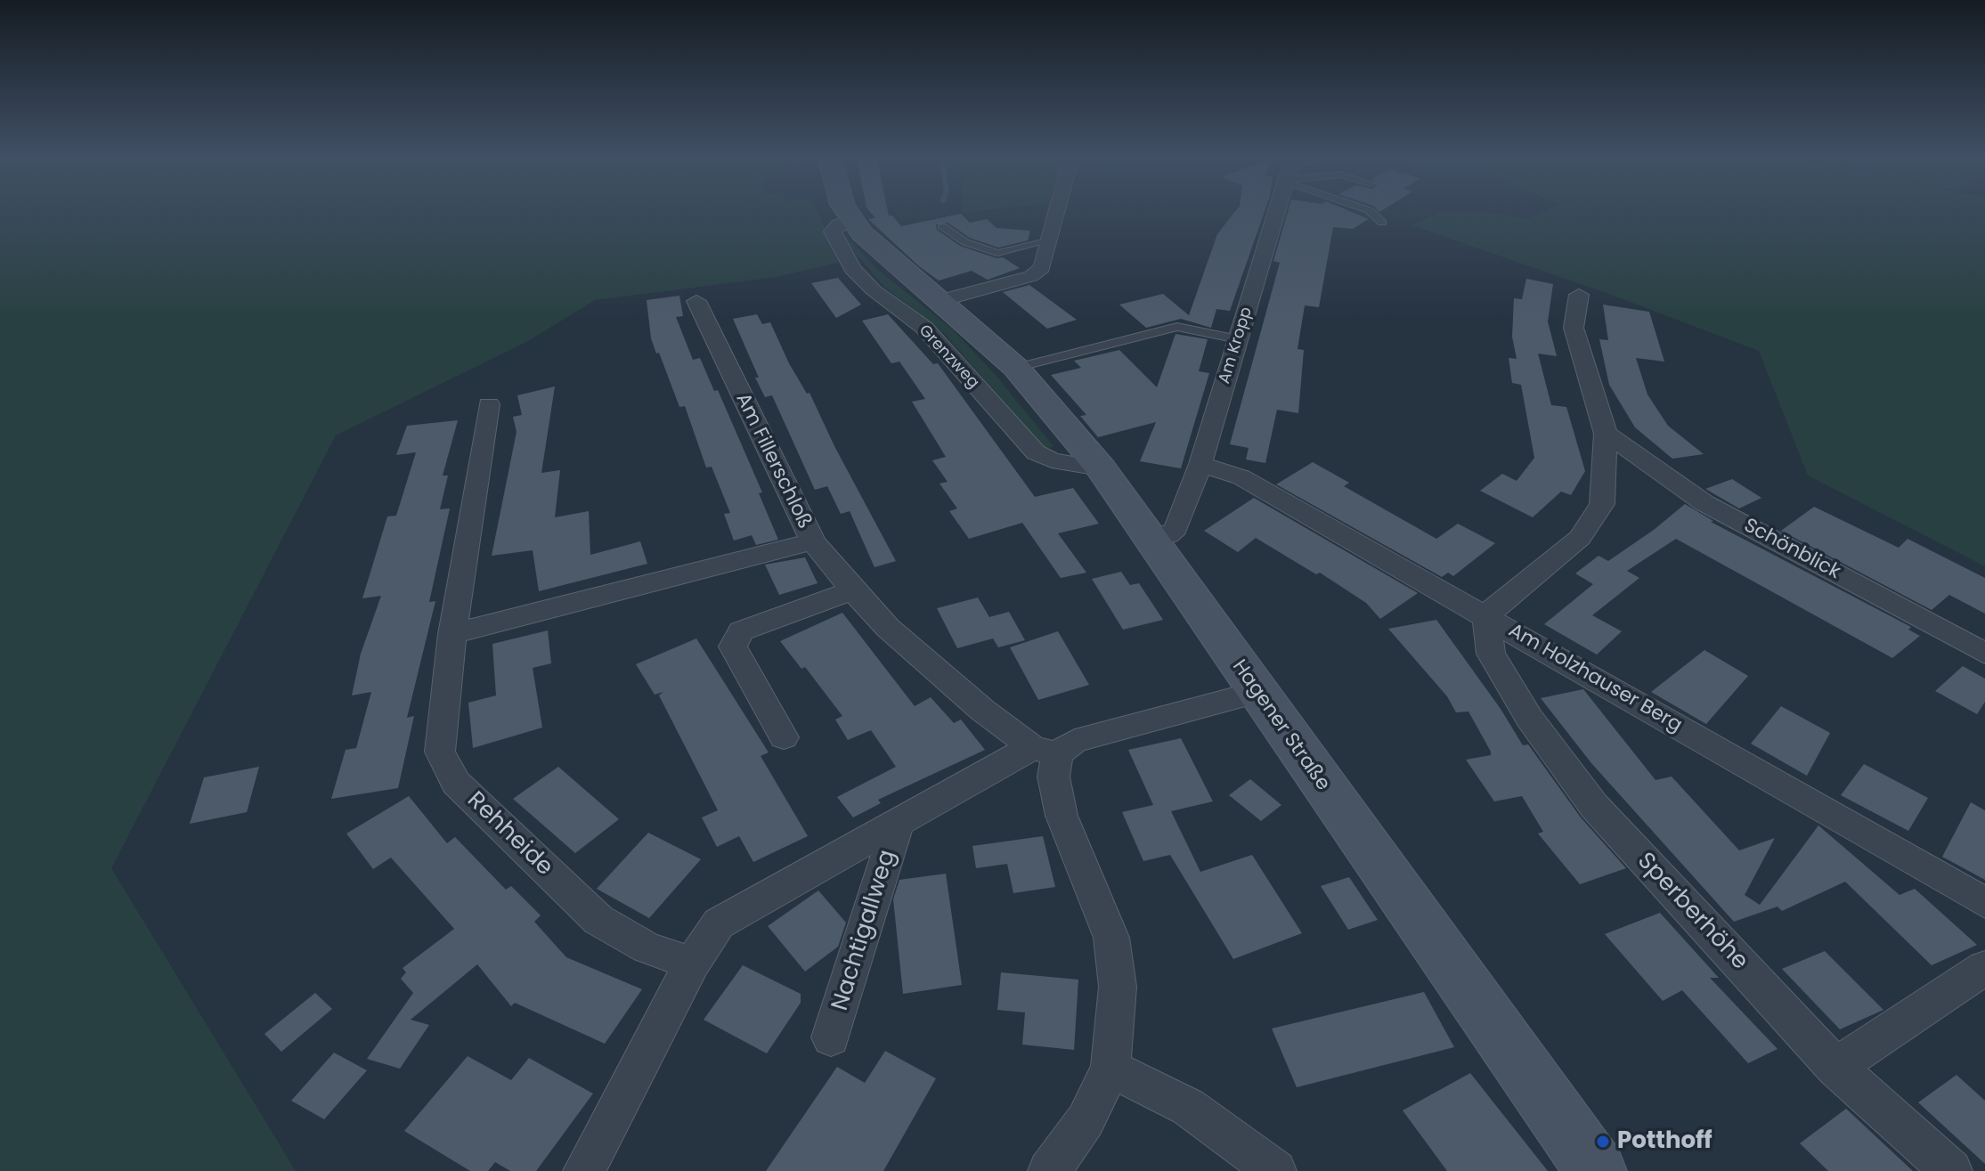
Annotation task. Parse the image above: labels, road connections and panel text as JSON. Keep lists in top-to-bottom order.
{
  "streets": {
    "main road": ["Hagener Straße"],
    "street": [
      "Am Kropp",
      "Grenzweg",
      "Am Fillerschloß",
      "Schönblick",
      "Am Holzhauser Berg",
      "Rehheide",
      "Sperberhöhe",
      "Nachtigallweg"
    ]
  },
  "crossings": [
    ["Am Kropp", "Am Holzhauser Berg"],
    ["Am Kropp", "Hagener Straße"],
    ["Grenzweg", "Hagener Straße"],
    ["Am Holzhauser Berg", "Sperberhöhe"]
  ],
  "places": ["Potthoff"]
}
